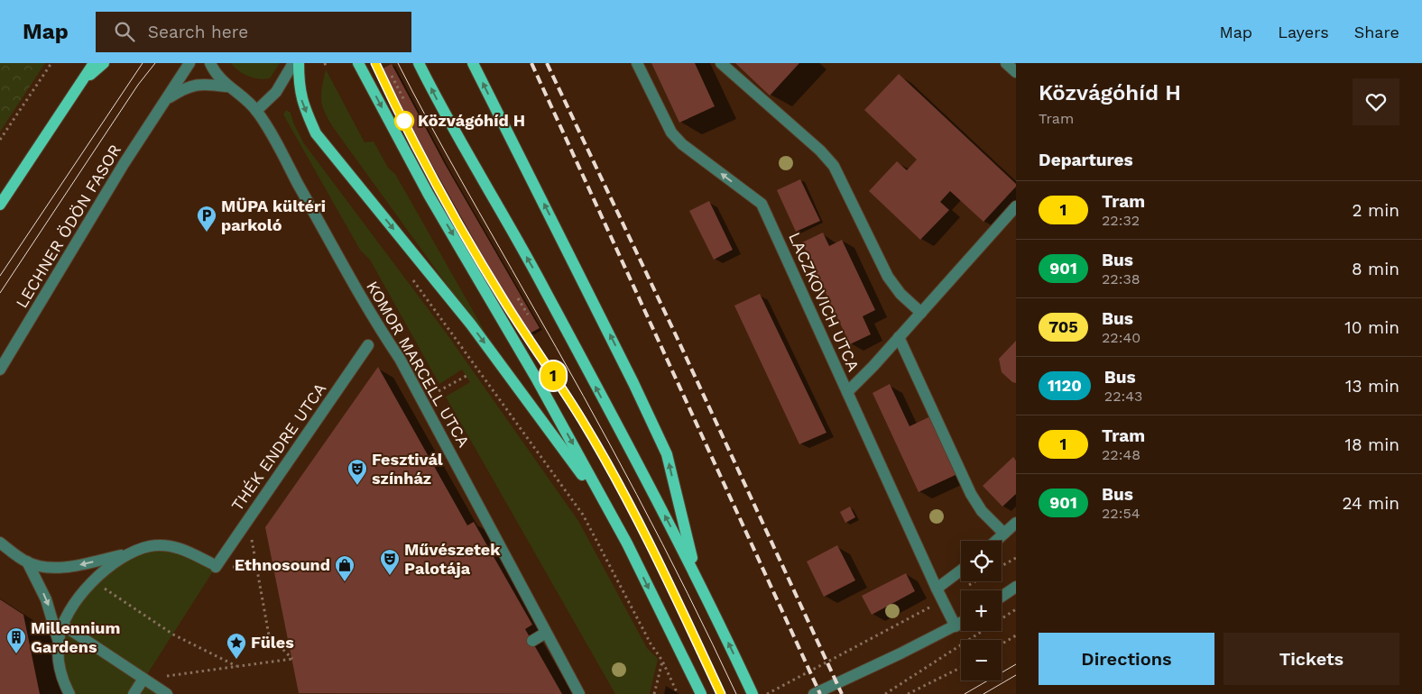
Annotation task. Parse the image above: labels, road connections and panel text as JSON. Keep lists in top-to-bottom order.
{
  "streets": {
    "street": [
      "LECHNER ÖDÖN FASOR",
      "LACZKOVICH UTCA",
      "KOMOR MARCELL UTCA",
      "THÉK ENDRE UTCA"
    ]
  },
  "crossings": [
    ["LECHNER ÖDÖN FASOR", "KOMOR MARCELL UTCA"]
  ],
  "places": {
    "other": ["Közvágóhíd H"],
    "parking": ["MÜPA kültéri parkoló"],
    "theatre": ["Fesztivál színház", "Művészetek Palotája"],
    "shop": ["Ethnosound"],
    "building": ["Millennium Gardens"],
    "place": ["Füles"]
  },
  "lines": ["tram line 1"],
  "page": {
    "header": "Map",
    "search": "Search here",
    "nav": ["Map", "Layers", "Share"],
    "on_map": "1",
    "heading": [
      ["Közvágóhíd H", "Tram"],
      "Departures"
    ],
    "list": [
      {
        "mark": "1",
        "name": "Tram",
        "note": "22:32",
        "value": "2 min"
      },
      {
        "mark": "901",
        "name": "Bus",
        "note": "22:38",
        "value": "8 min"
      },
      {
        "mark": "705",
        "name": "Bus",
        "note": "22:40",
        "value": "10 min"
      },
      {
        "mark": "1120",
        "name": "Bus",
        "note": "22:43",
        "value": "13 min"
      },
      {
        "mark": "1",
        "name": "Tram",
        "note": "22:48",
        "value": "18 min"
      },
      {
        "mark": "901",
        "name": "Bus",
        "note": "22:54",
        "value": "24 min"
      }
    ],
    "map_buttons": ["+", "−"],
    "buttons": ["Directions", "Tickets"]
  }
}
